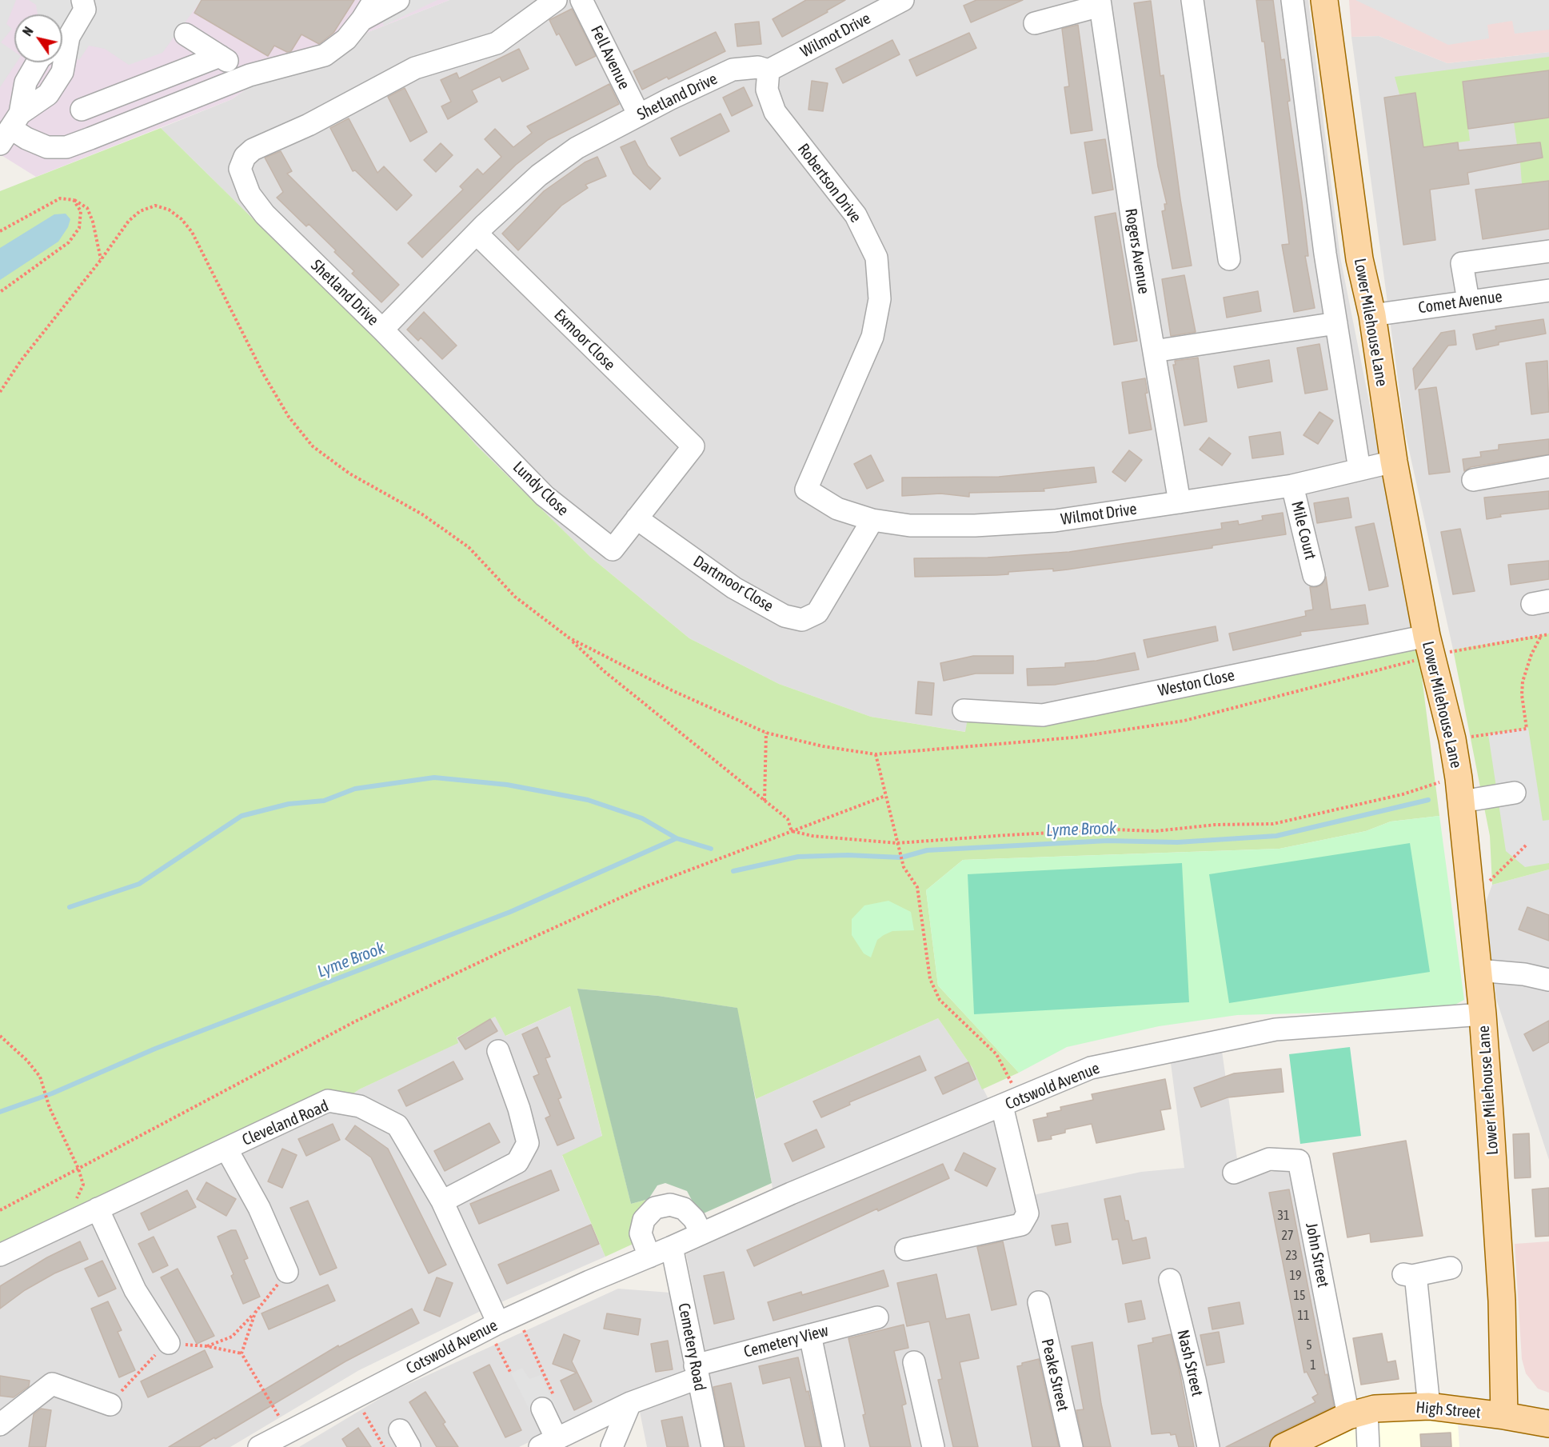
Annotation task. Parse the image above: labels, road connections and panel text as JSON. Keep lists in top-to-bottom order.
{
  "streets": {
    "main road": ["Lower Milehouse Lane", "High Street"],
    "street": [
      "Wilmot Drive",
      "Fell Avenue",
      "Shetland Drive",
      "Robertson Drive",
      "Rogers Avenue",
      "Comet Avenue",
      "Exmoor Close",
      "Lundy Close",
      "Mile Court",
      "Dartmoor Close",
      "Weston Close",
      "Cotswold Avenue",
      "Cleveland Road",
      "John Street",
      "Cemetery View",
      "Cemetery Road",
      "Nash Street",
      "Peake Street"
    ]
  },
  "crossings": [
    ["Wilmot Drive", "Shetland Drive"],
    ["Wilmot Drive", "Robertson Drive"],
    ["Wilmot Drive", "Rogers Avenue"],
    ["Wilmot Drive", "Lower Milehouse Lane"],
    ["Wilmot Drive", "Mile Court"],
    ["Wilmot Drive", "Dartmoor Close"],
    ["Fell Avenue", "Shetland Drive"],
    ["Shetland Drive", "Robertson Drive"],
    ["Shetland Drive", "Exmoor Close"],
    ["Shetland Drive", "Lundy Close"],
    ["Comet Avenue", "Lower Milehouse Lane"],
    ["Lower Milehouse Lane", "Weston Close"],
    ["Lower Milehouse Lane", "Cotswold Avenue"],
    ["Lower Milehouse Lane", "High Street"],
    ["Exmoor Close", "Lundy Close"],
    ["Lundy Close", "Dartmoor Close"],
    ["Cotswold Avenue", "Cleveland Road"],
    ["Cotswold Avenue", "Cemetery Road"],
    ["John Street", "High Street"],
    ["Cemetery View", "Cemetery Road"]
  ],
  "water": ["Lyme Brook"],
  "house_numbers": [
    "31",
    "27",
    "23",
    "19",
    "15",
    "11",
    "5",
    "1"
  ],
  "north": "top left"
}
